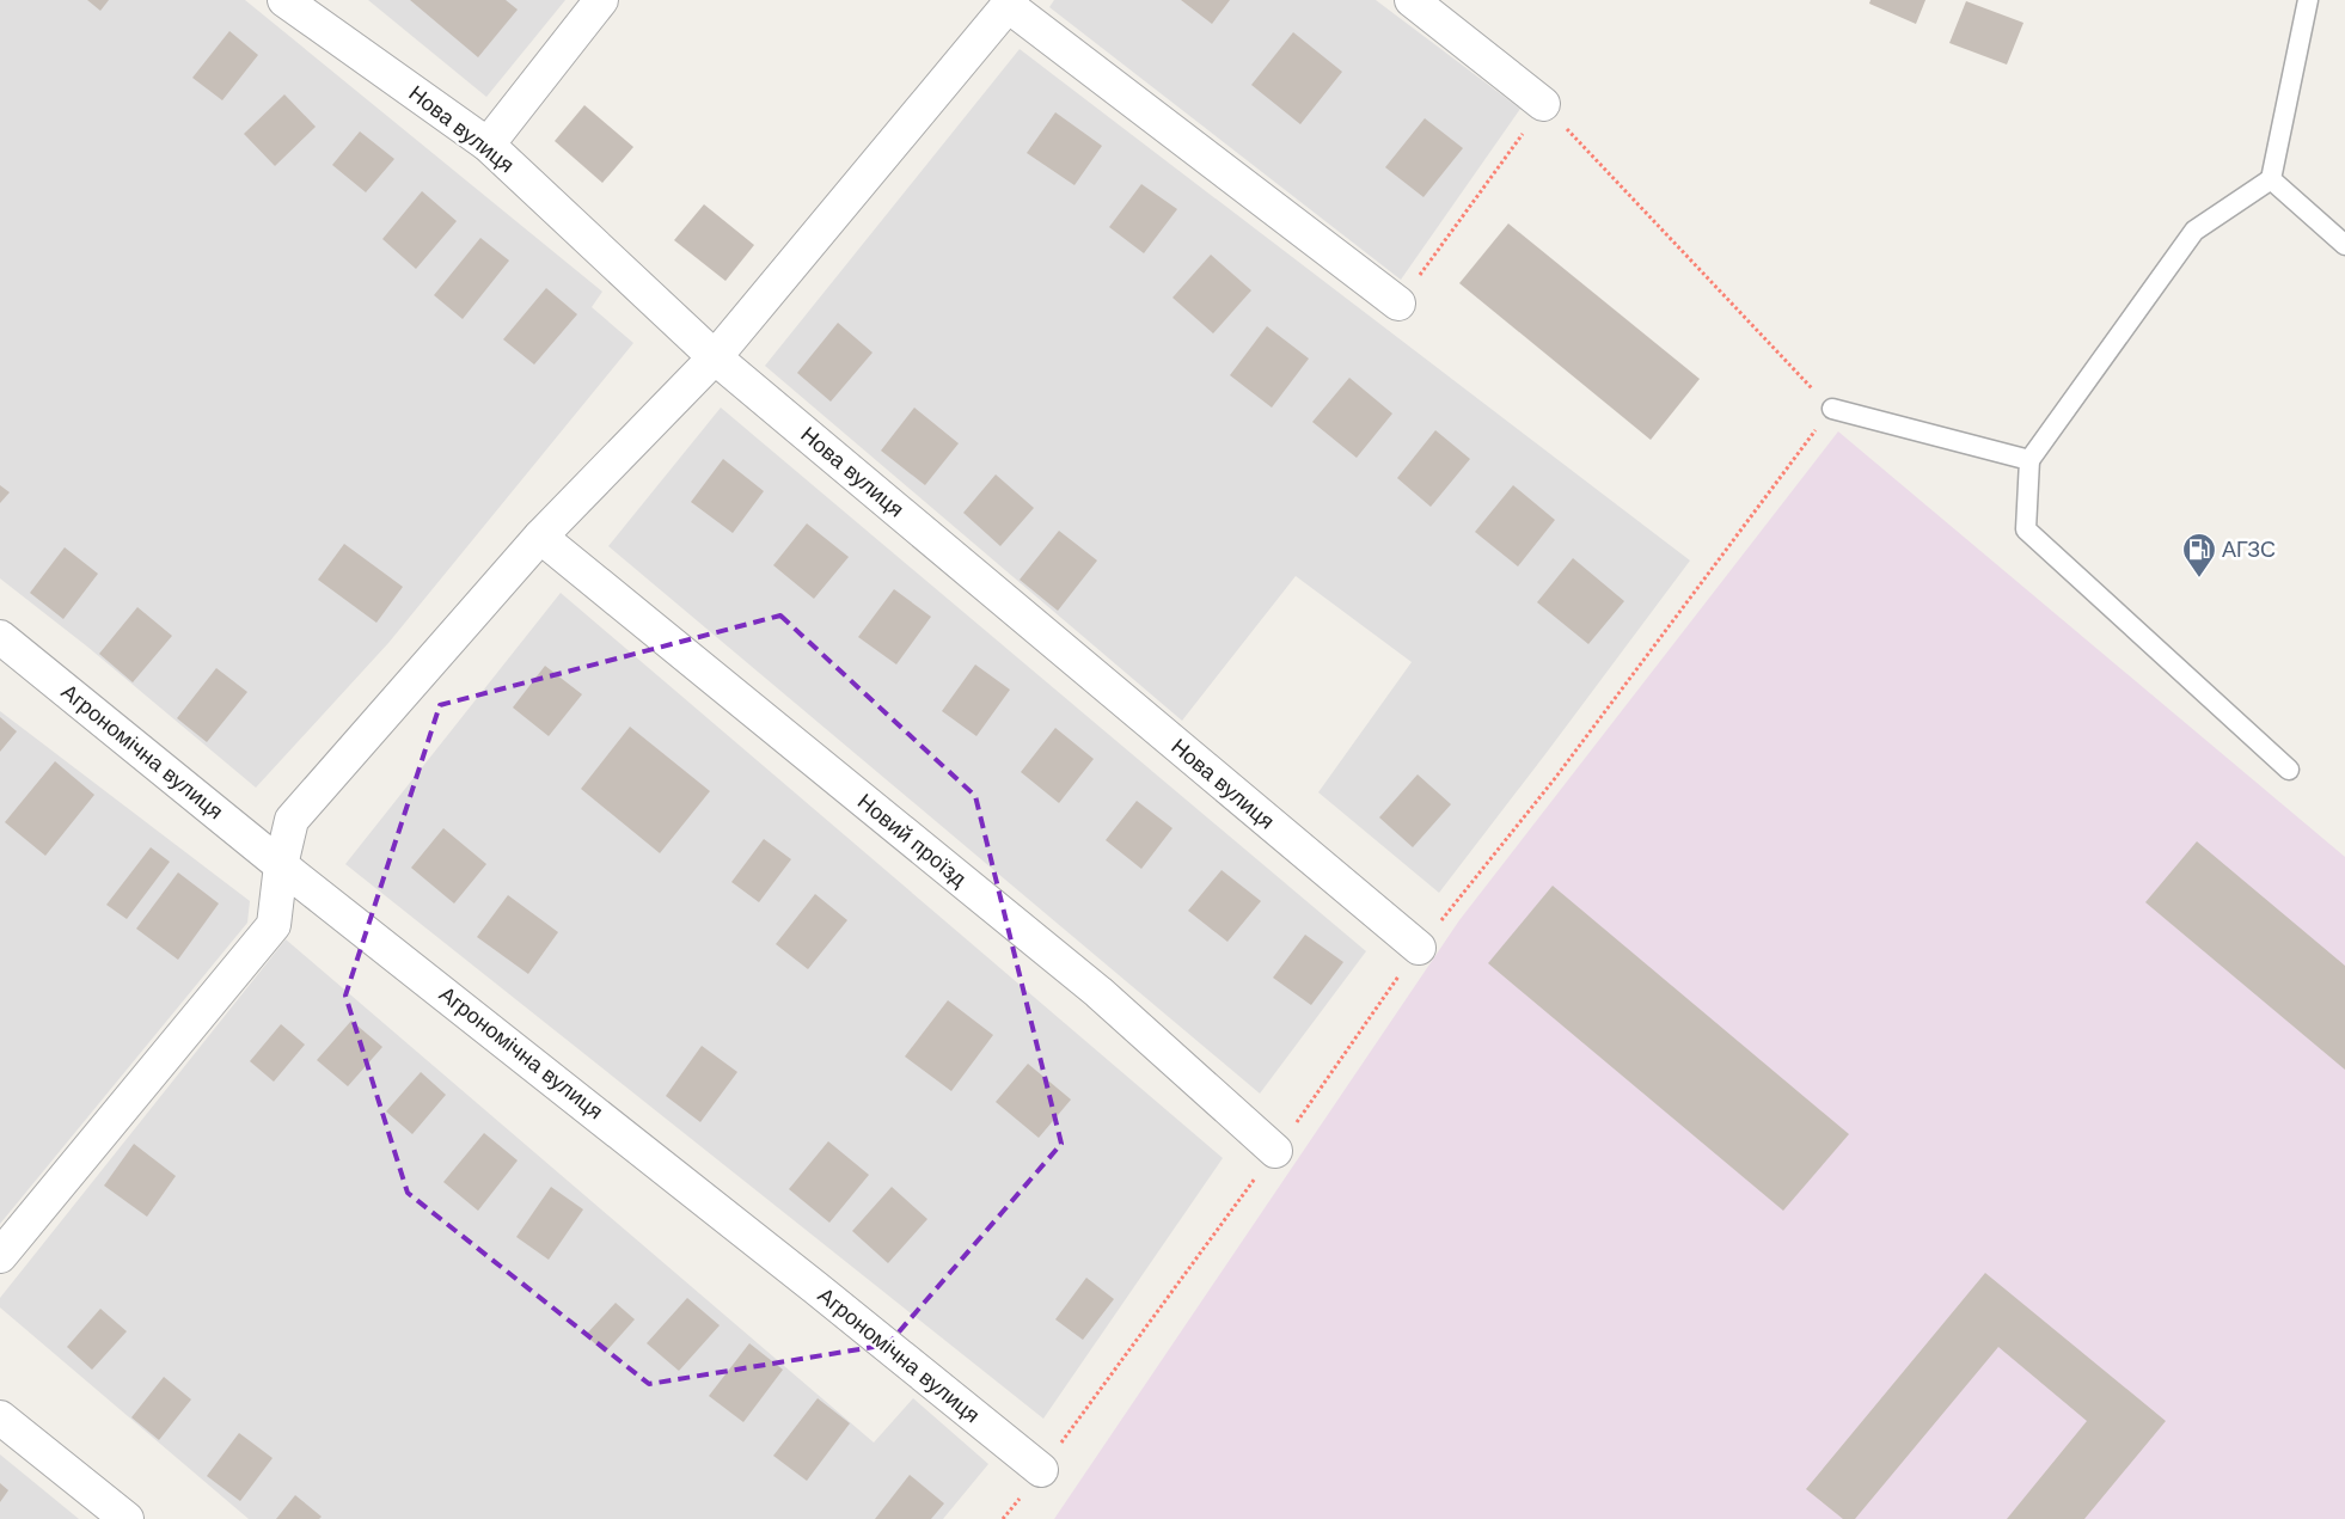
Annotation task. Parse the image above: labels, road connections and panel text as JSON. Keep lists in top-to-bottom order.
{
  "streets": {
    "street": ["Нова вулиця", "Агрономічна вулиця", "Новий проїзд"]
  },
  "places": {
    "fuel station": ["АГЗС"]
  }
}
